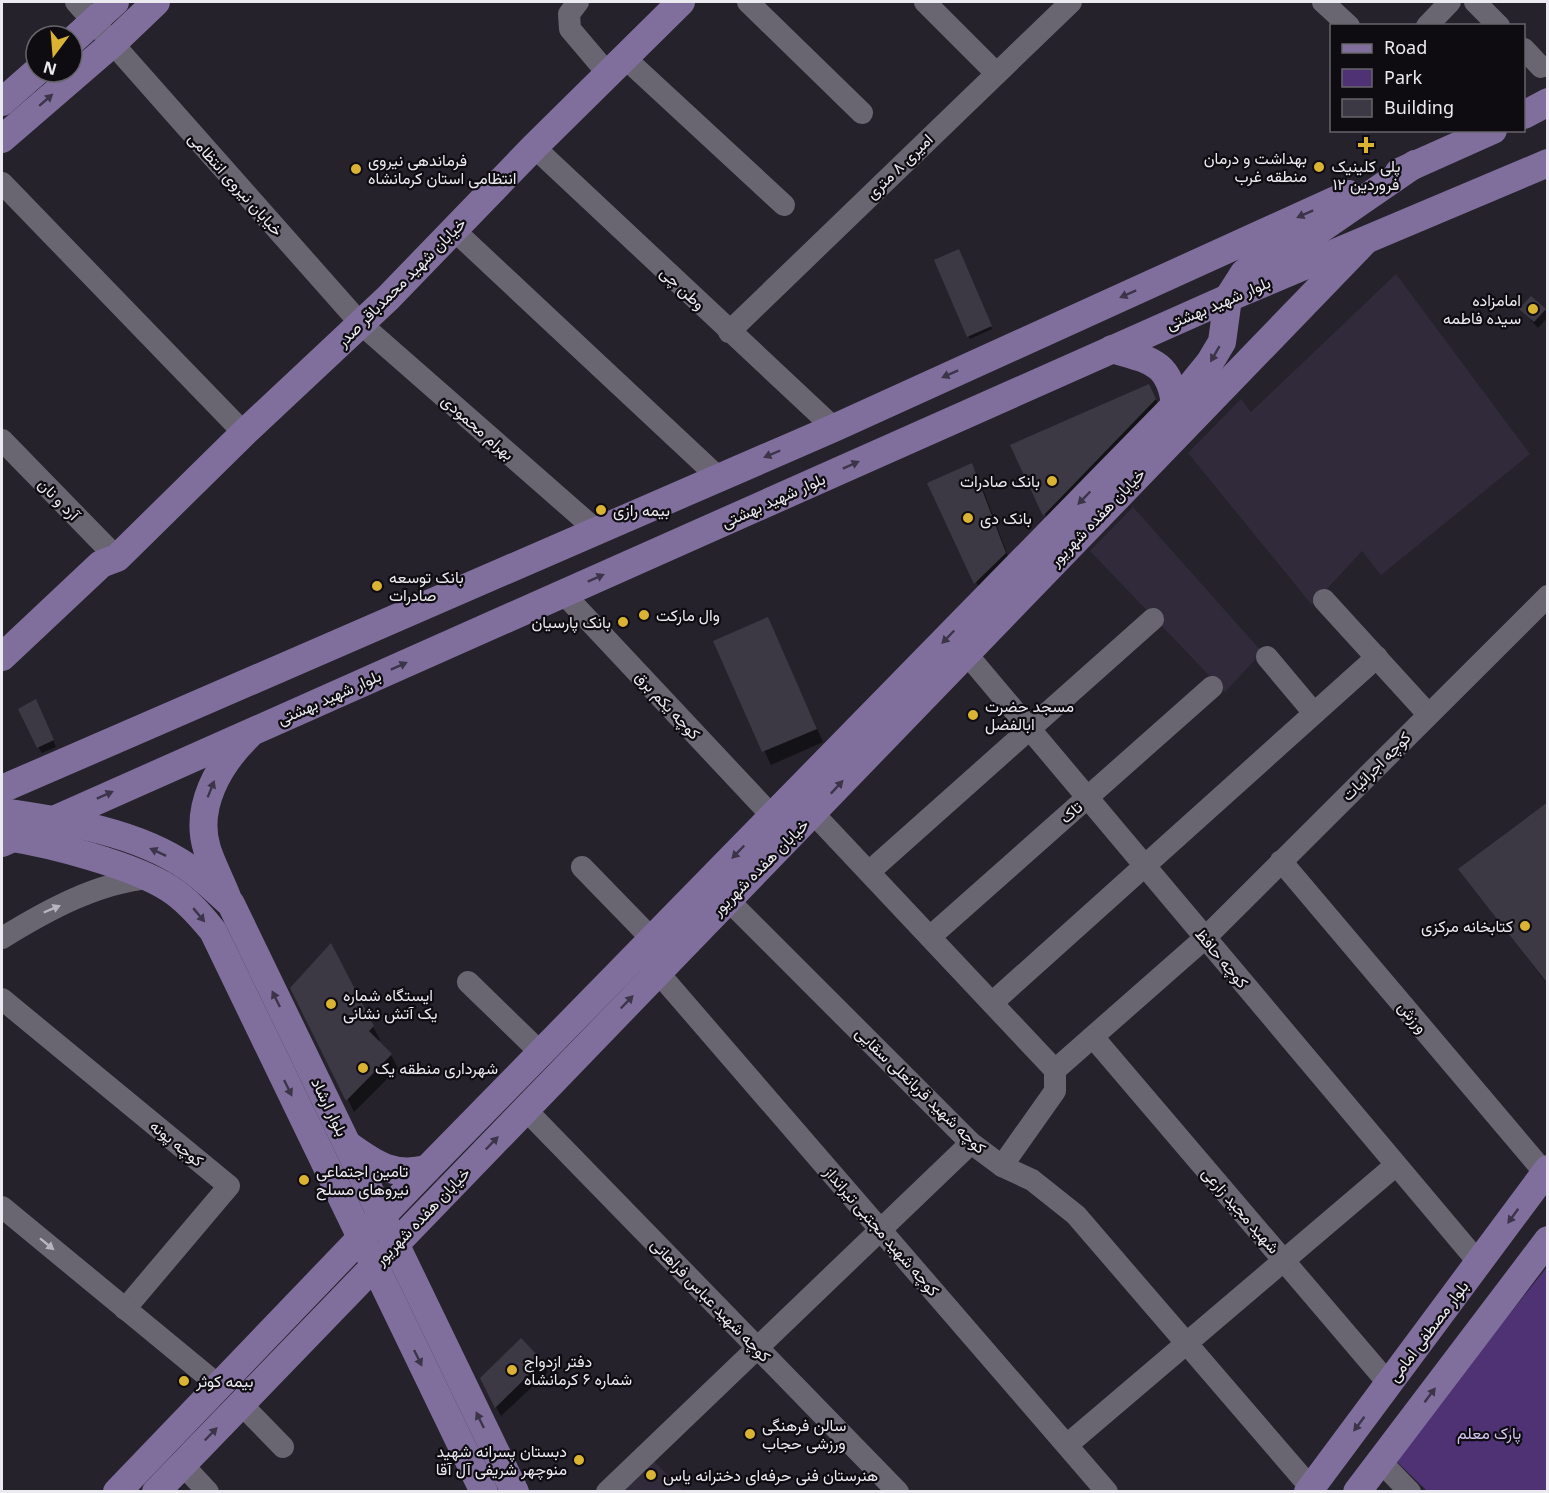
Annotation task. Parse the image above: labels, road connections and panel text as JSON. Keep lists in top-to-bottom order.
{
  "streets": {
    "main road": [
      "خیابان شهید محمدباقر صدر",
      "بلوار شهید بهشتی",
      "خیابان هفده شهریور",
      "بلوار ارشاد",
      "بلوار مصطفی امامی"
    ],
    "street": [
      "امیری ۸ متری",
      "خیابان نیروی انتظامی",
      "وطن چی",
      "بهرام محمودی",
      "آرد و نان",
      "کوچه یکم برق",
      "کوچه اجرائیات",
      "تاک",
      "کوچه حافظ",
      "ورزش",
      "کوچه شهید قربانعلی سقایی",
      "کوچه پونه",
      "شهید مجید زارعی",
      "کوچه شهید مجتبی تیرانداز",
      "کوچه شهید عباس فراهانی"
    ]
  },
  "crossings": [
    ["امیری ۸ متری", "وطن چی"],
    ["خیابان نیروی انتظامی", "خیابان شهید محمدباقر صدر"],
    ["خیابان نیروی انتظامی", "بهرام محمودی"],
    ["خیابان شهید محمدباقر صدر", "وطن چی"],
    ["خیابان شهید محمدباقر صدر", "بهرام محمودی"],
    ["خیابان شهید محمدباقر صدر", "آرد و نان"],
    ["بلوار شهید بهشتی", "خیابان هفده شهریور"],
    ["بلوار شهید بهشتی", "کوچه یکم برق"],
    ["بلوار شهید بهشتی", "بلوار ارشاد"],
    ["خیابان هفده شهریور", "کوچه یکم برق"],
    ["خیابان هفده شهریور", "کوچه حافظ"],
    ["خیابان هفده شهریور", "کوچه شهید قربانعلی سقایی"],
    ["خیابان هفده شهریور", "بلوار ارشاد"],
    ["خیابان هفده شهریور", "کوچه شهید مجتبی تیرانداز"],
    ["خیابان هفده شهریور", "کوچه شهید عباس فراهانی"],
    ["کوچه اجرائیات", "کوچه حافظ"],
    ["کوچه اجرائیات", "ورزش"],
    ["کوچه اجرائیات", "شهید مجید زارعی"],
    ["تاک", "کوچه حافظ"],
    ["کوچه حافظ", "بلوار مصطفی امامی"],
    ["ورزش", "بلوار مصطفی امامی"],
    ["کوچه شهید قربانعلی سقایی", "بلوار مصطفی امامی"],
    ["شهید مجید زارعی", "بلوار مصطفی امامی"]
  ],
  "parks": ["پارک معلم"],
  "places": {
    "health": ["پلی کلینیک ۱۲ فروردین"],
    "other": [
      "بهداشت و درمان منطقه غرب",
      "فرماندهی نیروی انتظامی استان کرمانشاه",
      "امامزاده سیده فاطمه",
      "بانک صادرات",
      "بیمه رازی",
      "بانک دی",
      "بانک توسعه صادرات",
      "وال مارکت",
      "بانک پارسیان",
      "مسجد حضرت ابالفضل",
      "کتابخانه مرکزی",
      "ایستگاه شماره یک آتش نشانی",
      "شهرداری منطقه یک",
      "تامین اجتماعی نیروهای مسلح",
      "دفتر ازدواج شماره ۶ کرمانشاه",
      "بیمه کوثر",
      "سالن فرهنگی ورزشی حجاب",
      "دبستان پسرانه شهید منوچهر شریفی آل آقا",
      "هنرستان فنی حرفه‌ای دخترانه یاس"
    ]
  },
  "legend": ["Road", "Park", "Building"],
  "north": "bottom"
}
